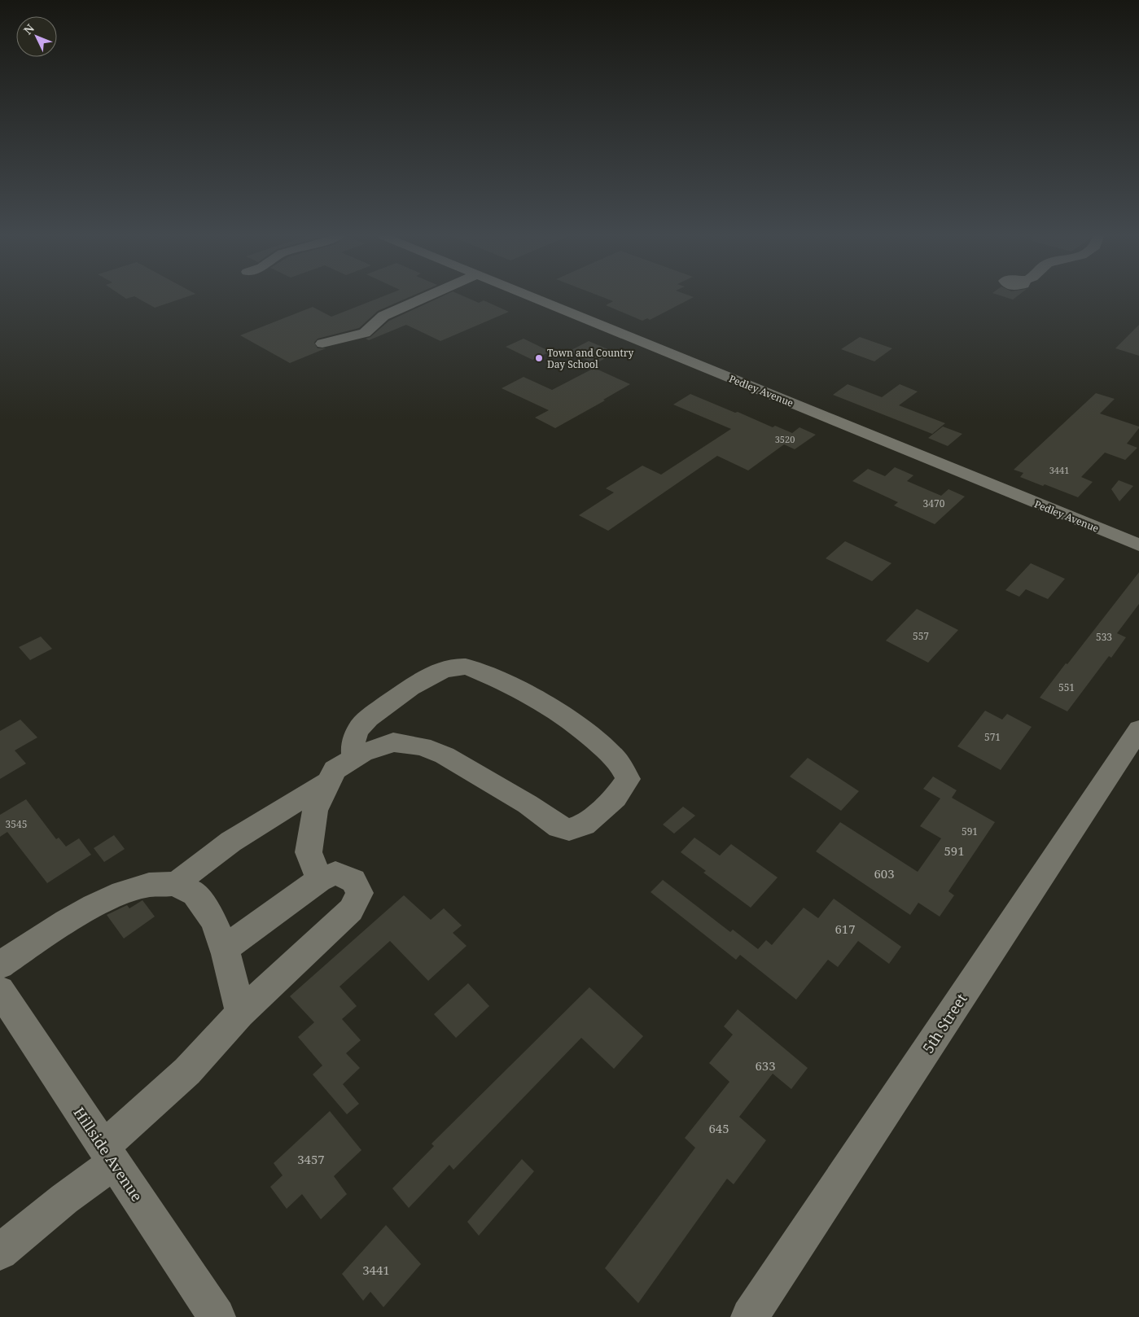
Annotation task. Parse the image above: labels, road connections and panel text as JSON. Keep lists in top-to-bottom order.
{
  "streets": {
    "street": ["Pedley Avenue", "5th Street", "Hillside Avenue"]
  },
  "places": ["Town and Country Day School"],
  "house_numbers": [
    "3520",
    "3441",
    "3470",
    "557",
    "533",
    "551",
    "571",
    "3545",
    "591",
    "591",
    "603",
    "617",
    "633",
    "645",
    "3457",
    "3441"
  ],
  "north": "top left"
}
